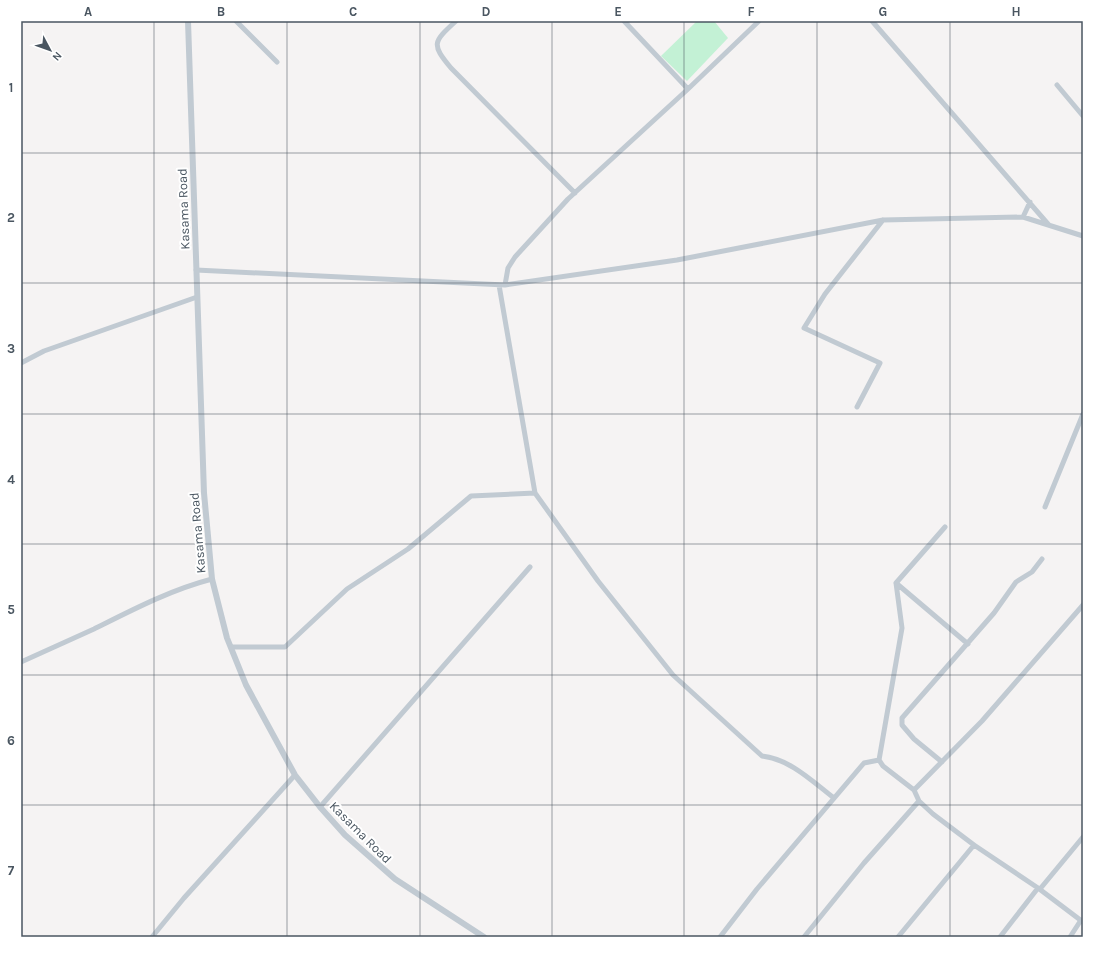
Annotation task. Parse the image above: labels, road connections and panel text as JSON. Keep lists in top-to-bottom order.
{
  "streets": {
    "street": ["Kasama Road"]
  },
  "north": "bottom right",
  "grid": {
    "columns": [
      "A",
      "B",
      "C",
      "D",
      "E",
      "F",
      "G",
      "H"
    ],
    "rows": [
      "1",
      "2",
      "3",
      "4",
      "5",
      "6",
      "7"
    ]
  }
}
